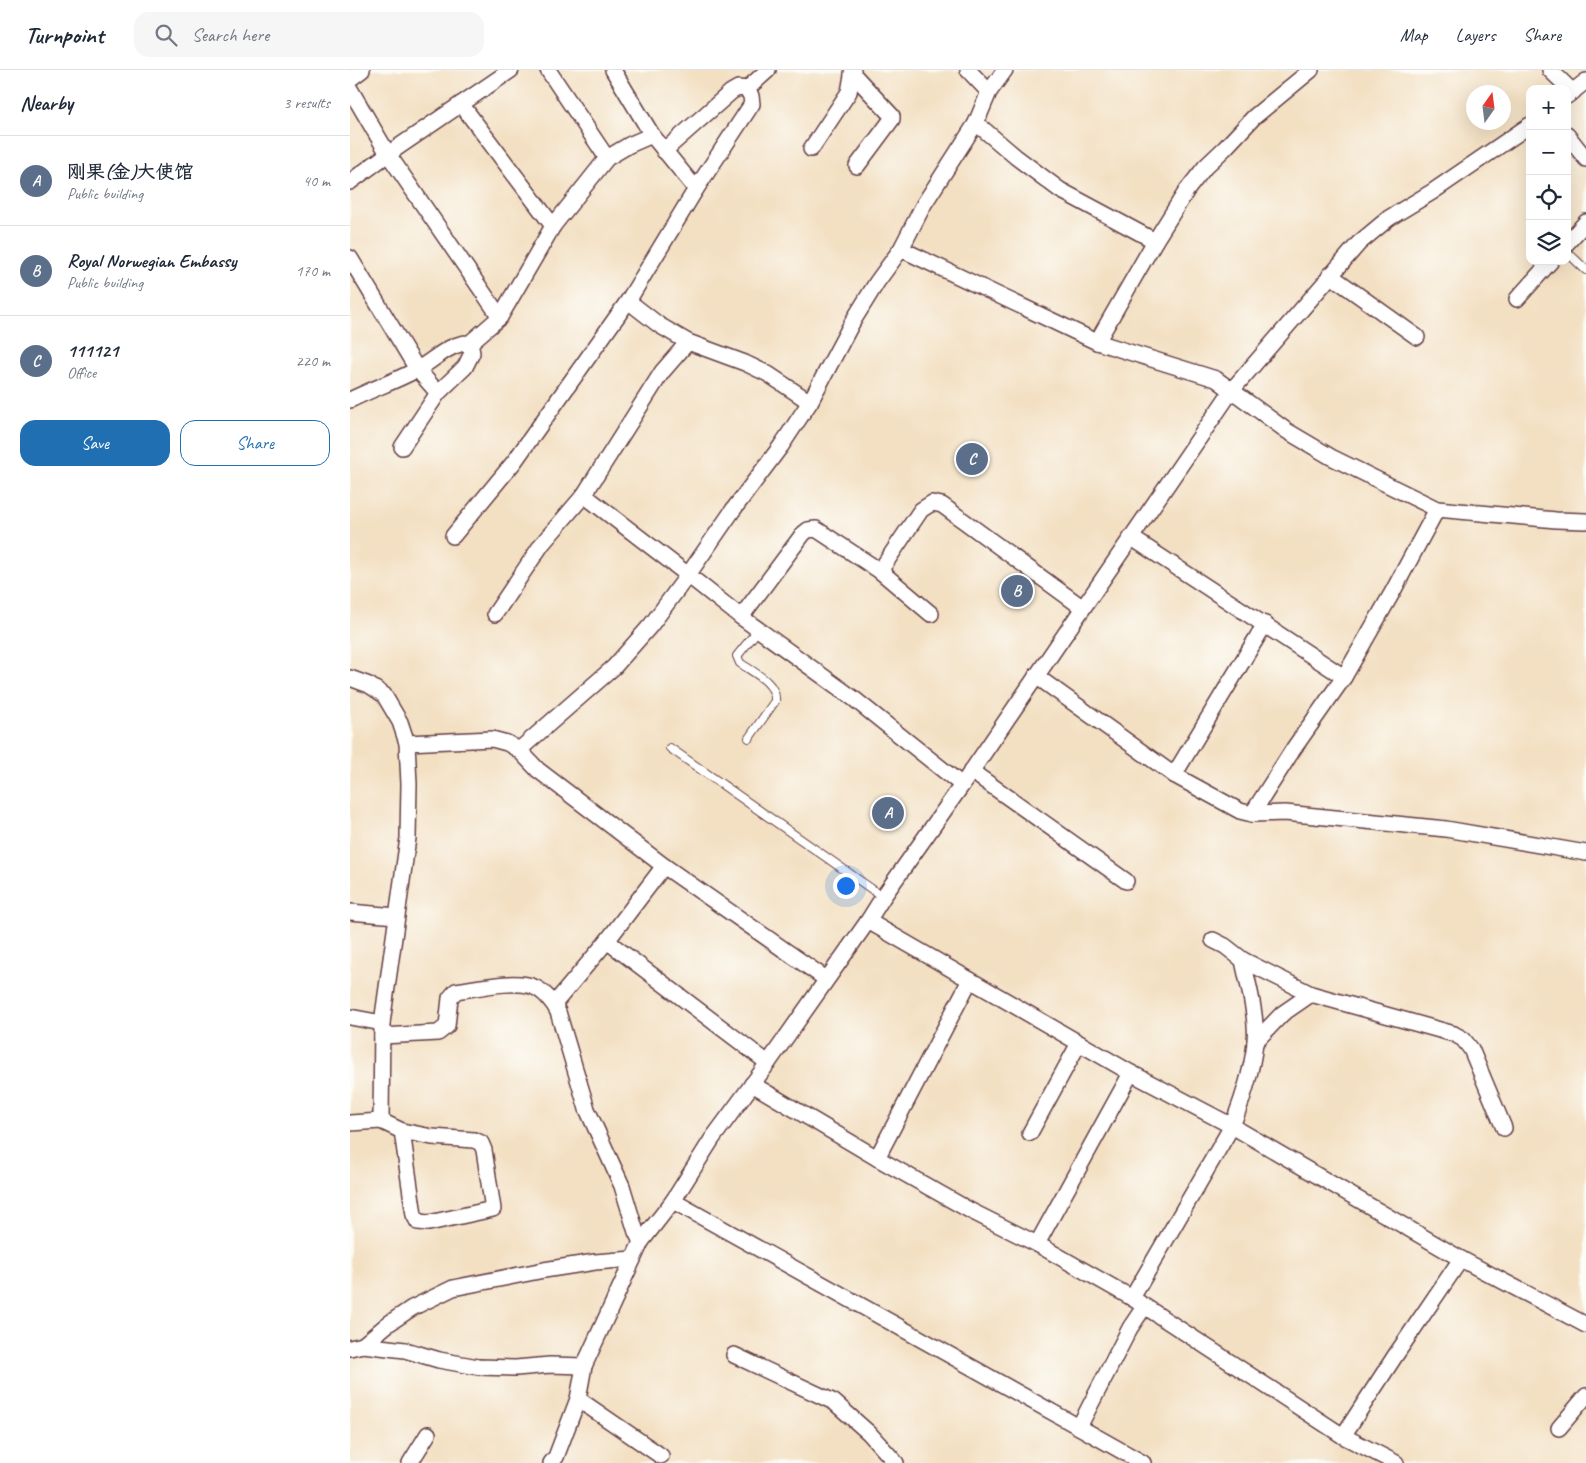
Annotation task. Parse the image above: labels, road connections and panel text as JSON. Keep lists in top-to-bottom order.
{
  "north": "top",
  "page": {
    "header": "Turnpoint",
    "search": "Search here",
    "nav": ["Map", "Layers", "Share"],
    "heading": ["Nearby", "3 results"],
    "map_buttons": ["+", "−"],
    "list": [
      {
        "mark": "A",
        "name": "刚果(金)大使馆",
        "note": "Public building",
        "value": "40 m"
      },
      {
        "mark": "B",
        "name": "Royal Norwegian Embassy",
        "note": "Public building",
        "value": "170 m"
      },
      {
        "mark": "C",
        "name": "111121",
        "note": "Office",
        "value": "220 m"
      }
    ],
    "buttons": ["Save", "Share"],
    "pins": ["C", "B", "A"]
  }
}
